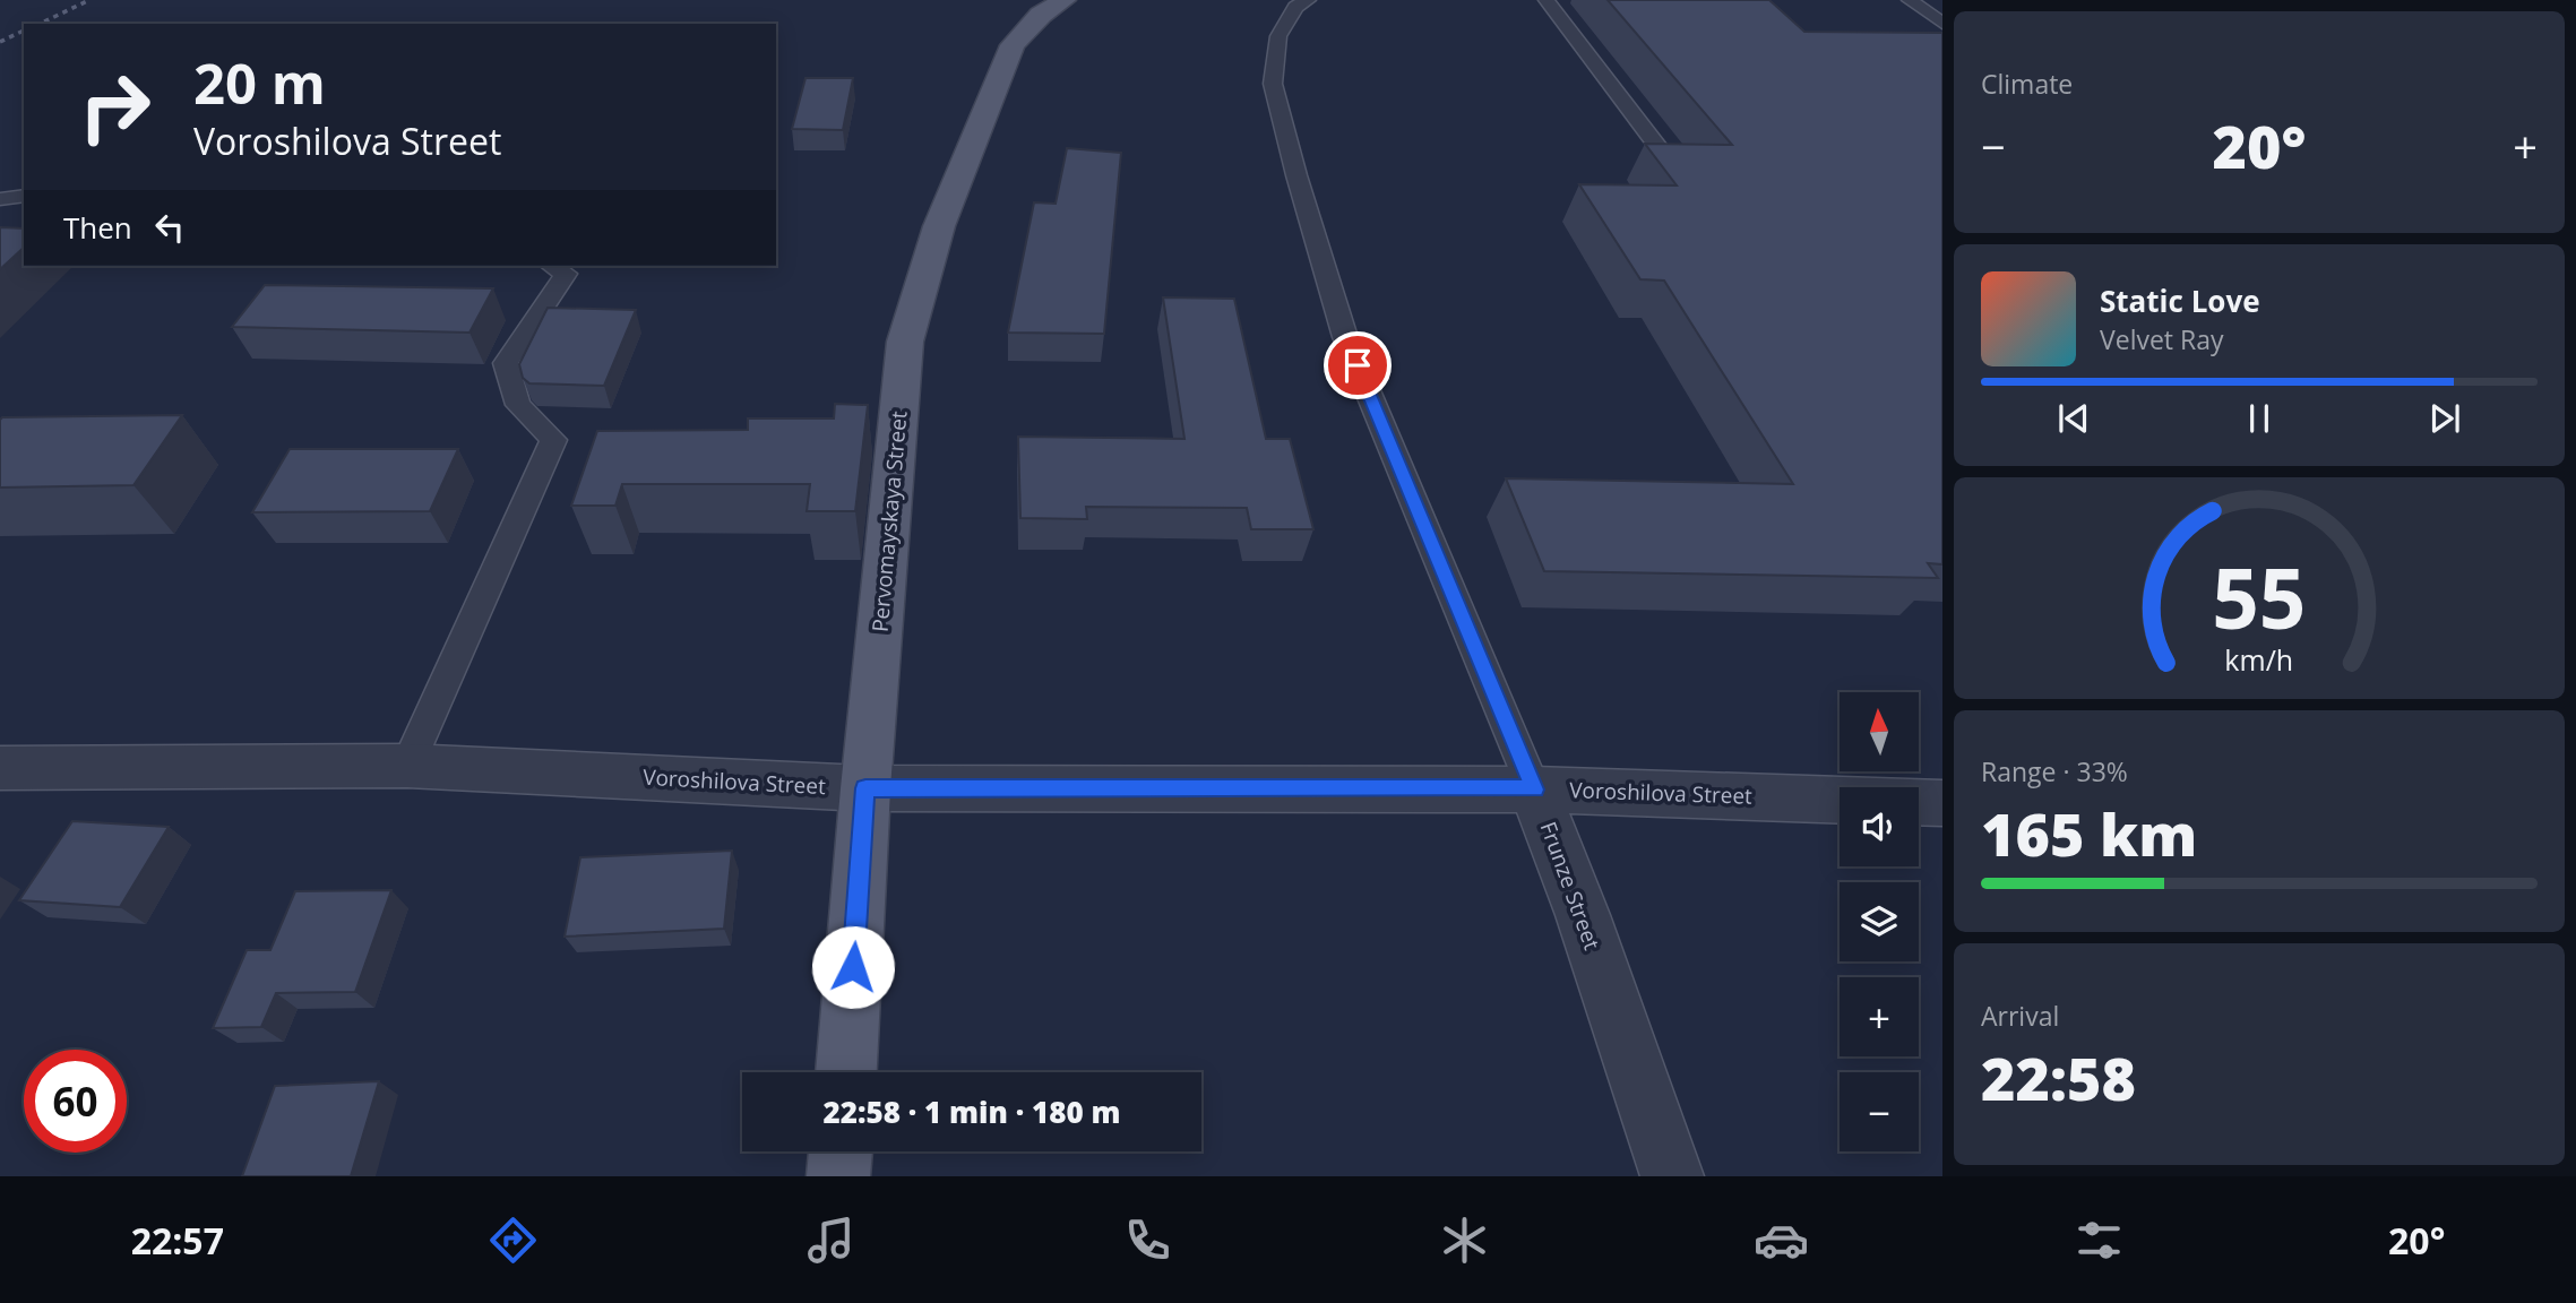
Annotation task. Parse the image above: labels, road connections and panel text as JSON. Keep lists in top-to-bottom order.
{
  "streets": {
    "main road": ["Pervomayskaya Street"],
    "street": ["Voroshilova Street", "Frunze Street"]
  },
  "crossings": [
    ["Pervomayskaya Street", "Voroshilova Street"],
    ["Voroshilova Street", "Frunze Street"]
  ],
  "north": "top",
  "page": {
    "tile": [
      "Climate",
      ["Range · 33%", "165 km"],
      ["Arrival", "22:58"]
    ],
    "turn": ["20 m", "Voroshilova Street"],
    "heat": ["−", "20°", "+"],
    "then": "Then",
    "song": ["Static Love", "Velvet Ray"],
    "map_buttons": ["+", "−"],
    "limit": "60",
    "trip": "22:58 · 1 min · 180 m",
    "tabs": ["22:57", "20°"],
    "gauge": ["55", "km/h"]
  }
}
